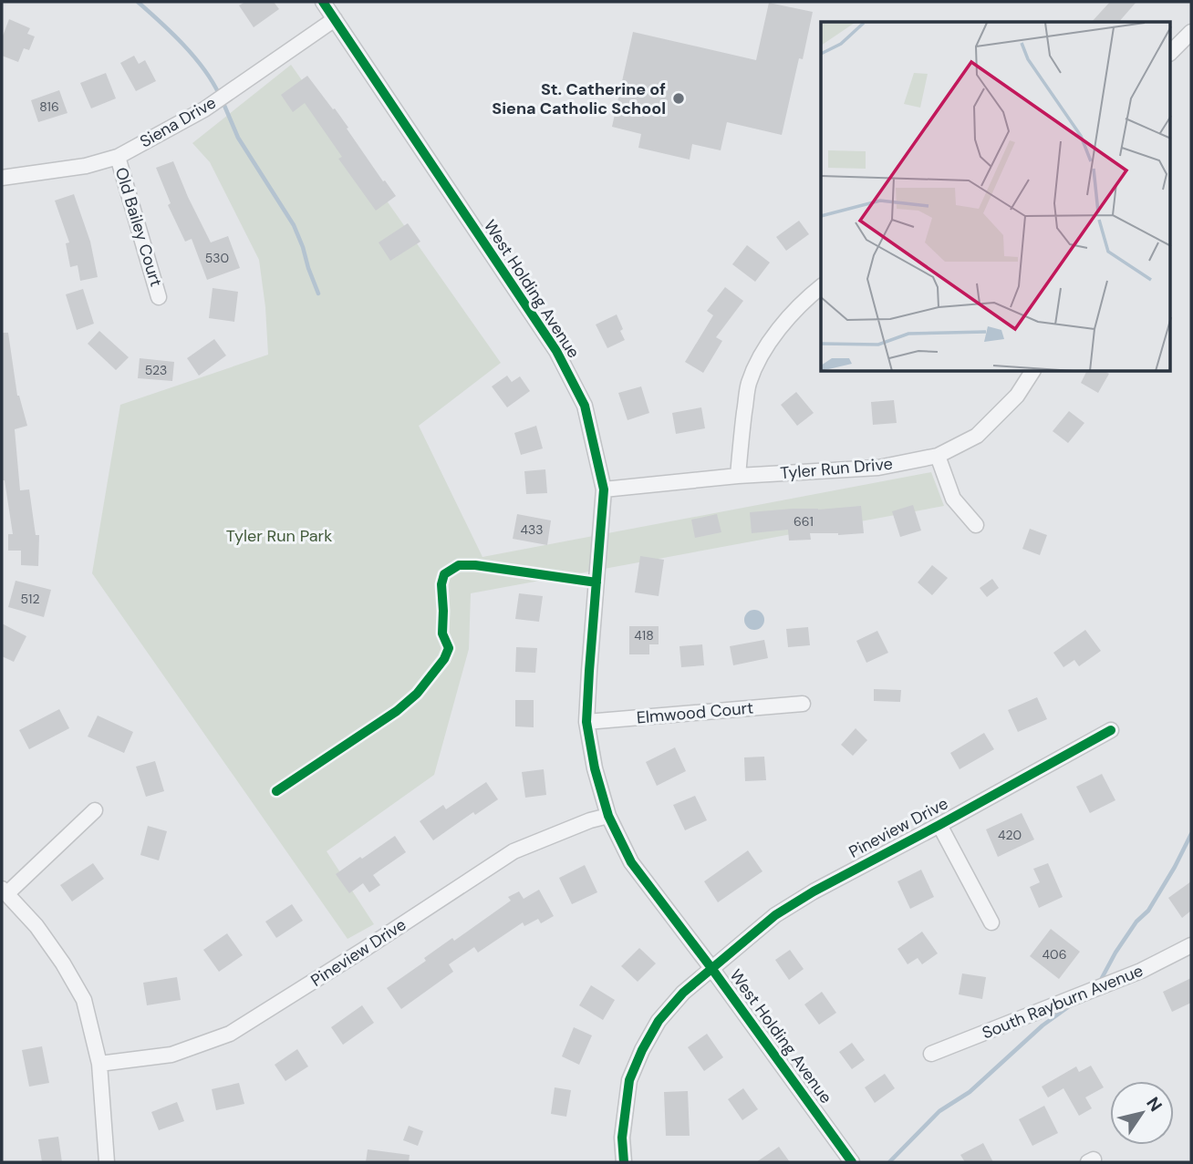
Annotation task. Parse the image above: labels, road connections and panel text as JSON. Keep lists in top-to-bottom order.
{
  "streets": {
    "street": [
      "Siena Drive",
      "Old Bailey Court",
      "West Holding Avenue",
      "Tyler Run Drive",
      "Elmwood Court",
      "Pineview Drive",
      "South Rayburn Avenue"
    ]
  },
  "crossings": [
    ["Siena Drive", "Old Bailey Court"],
    ["Siena Drive", "West Holding Avenue"],
    ["West Holding Avenue", "Tyler Run Drive"],
    ["West Holding Avenue", "Elmwood Court"],
    ["West Holding Avenue", "Pineview Drive"]
  ],
  "parks": ["Tyler Run Park"],
  "places": ["St. Catherine of Siena Catholic School"],
  "house_numbers": [
    "816",
    "530",
    "523",
    "661",
    "433",
    "512",
    "418",
    "420",
    "406"
  ],
  "north": "top right"
}
